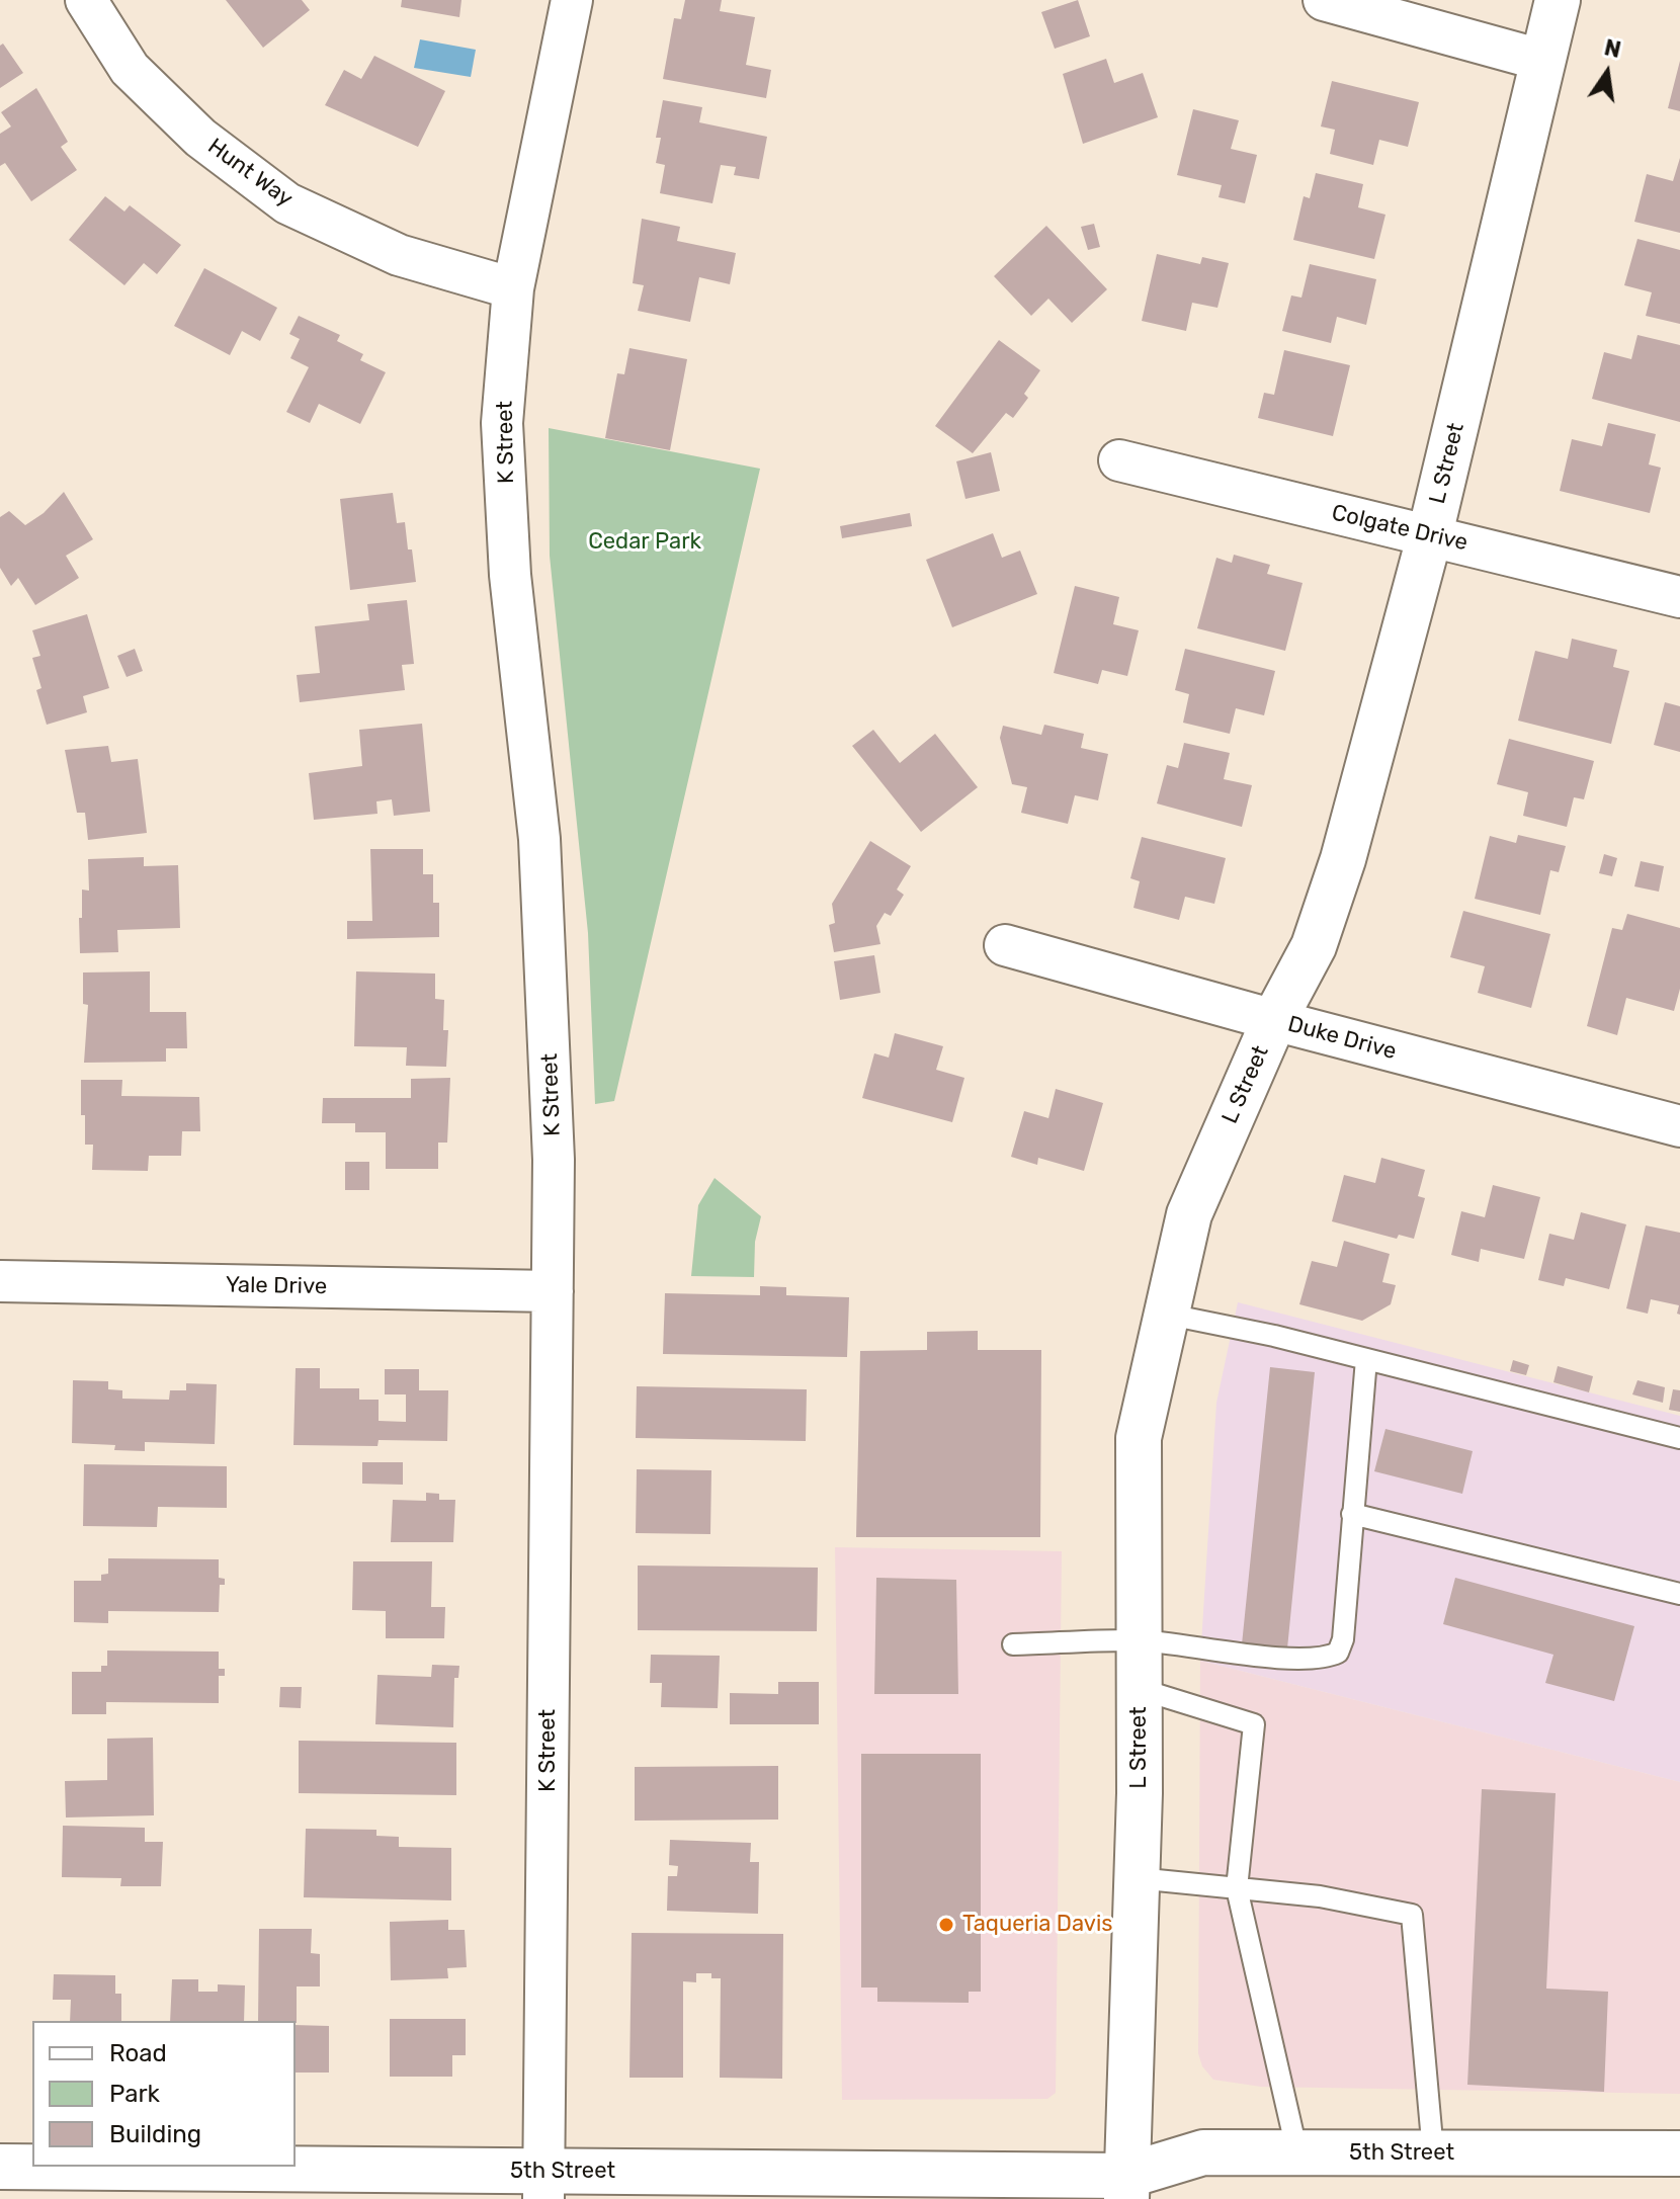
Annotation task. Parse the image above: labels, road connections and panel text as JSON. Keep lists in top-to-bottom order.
{
  "streets": {
    "street": [
      "Hunt Way",
      "K Street",
      "L Street",
      "Colgate Drive",
      "Duke Drive",
      "Yale Drive",
      "5th Street"
    ]
  },
  "crossings": [
    ["Hunt Way", "K Street"],
    ["K Street", "Yale Drive"],
    ["K Street", "5th Street"],
    ["L Street", "Colgate Drive"],
    ["L Street", "Duke Drive"],
    ["L Street", "5th Street"]
  ],
  "parks": ["Cedar Park"],
  "places": ["Taqueria Davis"],
  "legend": ["Road", "Park", "Building"],
  "north": "top"
}
